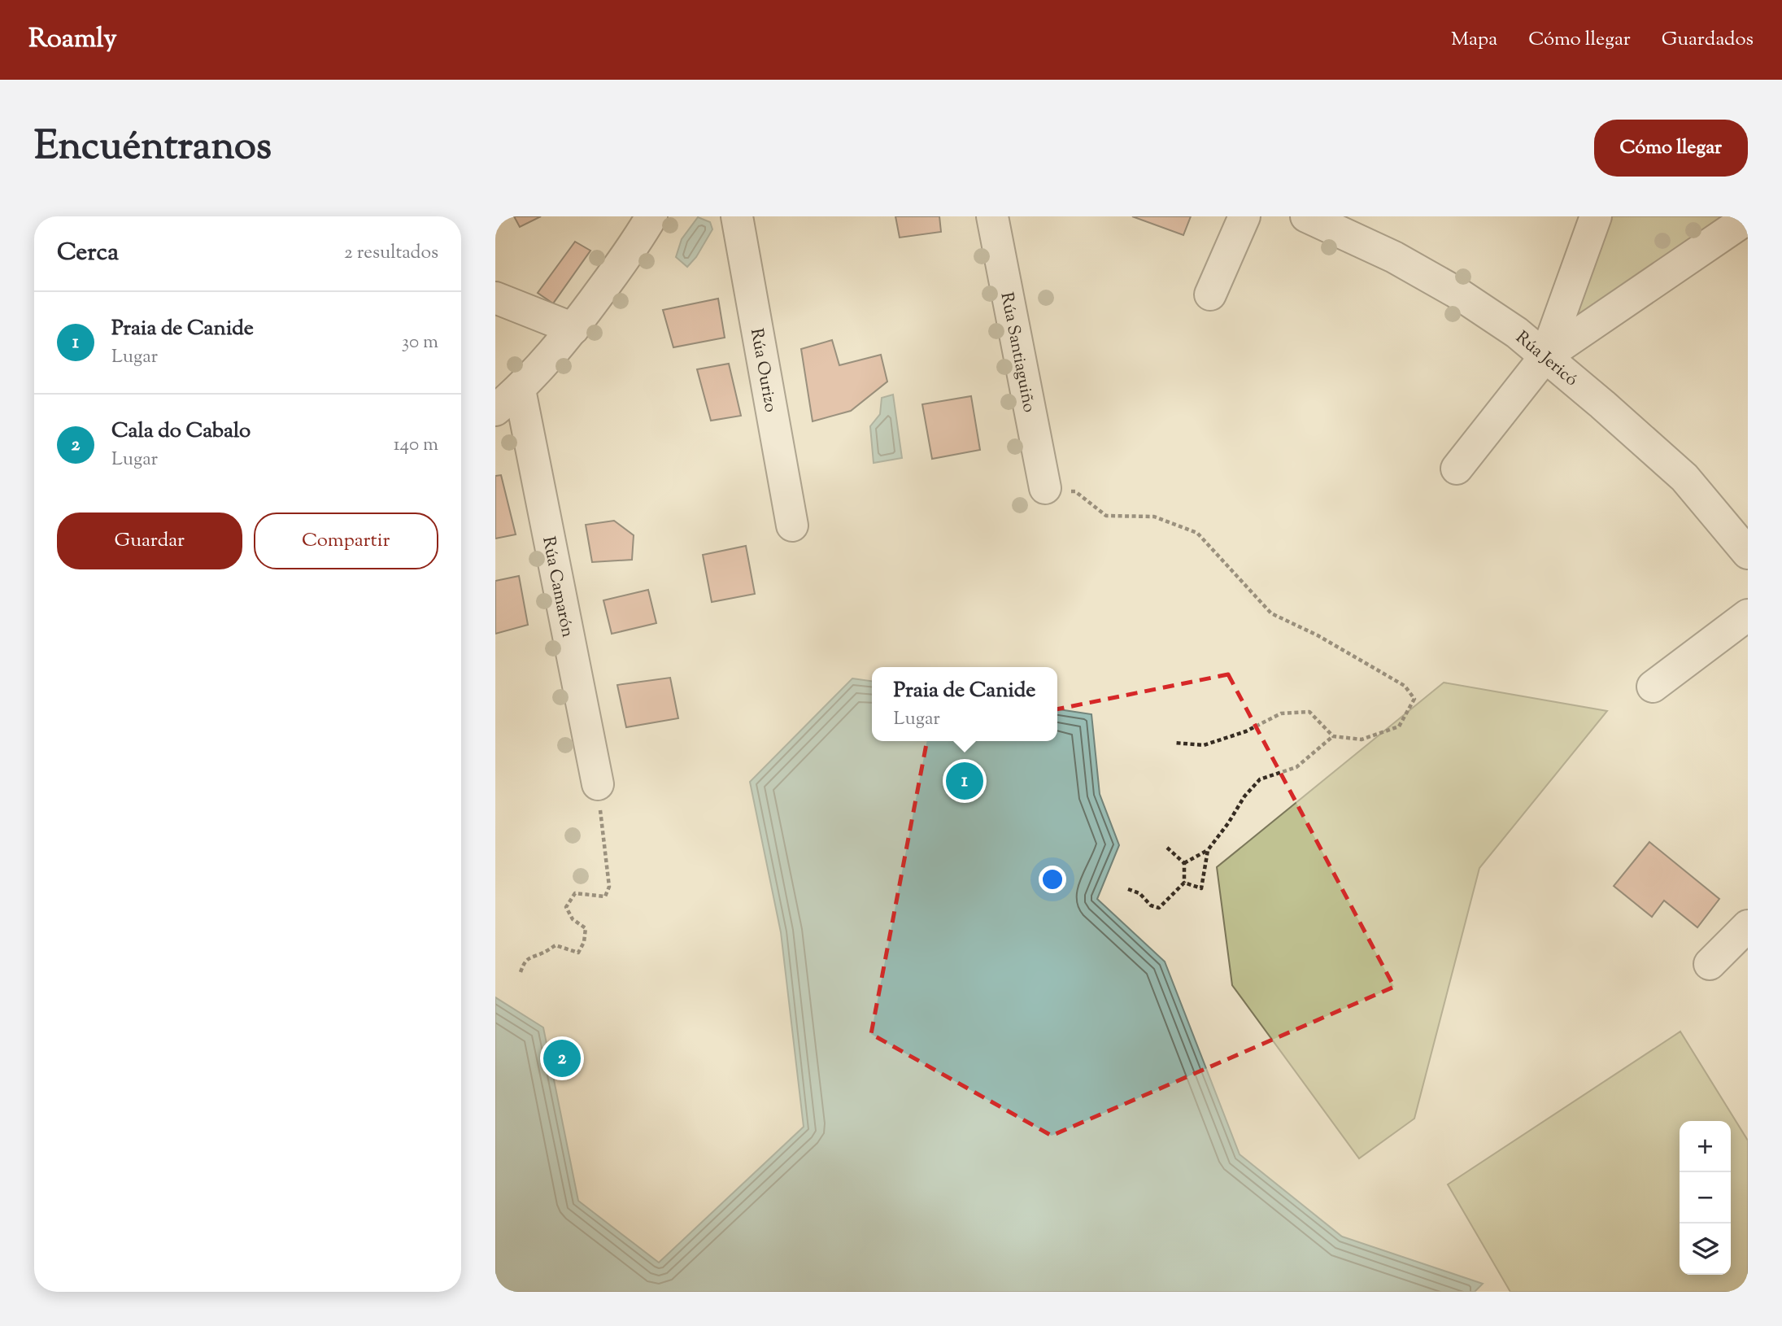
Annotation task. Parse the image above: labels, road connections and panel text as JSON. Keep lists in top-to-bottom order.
{
  "streets": {
    "street": [
      "Rúa Santiaguiño",
      "Rúa Jericó",
      "Rúa Ourizo",
      "Rúa Camarón"
    ]
  },
  "page": {
    "header": "Roamly",
    "nav": ["Mapa", "Cómo llegar", "Guardados"],
    "title": "Encuéntranos",
    "buttons": [
      "Cómo llegar",
      ["Guardar", "Compartir"]
    ],
    "heading": ["Cerca", "2 resultados"],
    "list": [
      {
        "mark": "1",
        "name": "Praia de Canide",
        "note": "Lugar",
        "value": "30 m"
      },
      {
        "mark": "2",
        "name": "Cala do Cabalo",
        "note": "Lugar",
        "value": "140 m"
      }
    ],
    "popup": ["Praia de Canide", "Lugar"],
    "pins": ["1", "2"],
    "map_buttons": ["+", "−"]
  }
}
